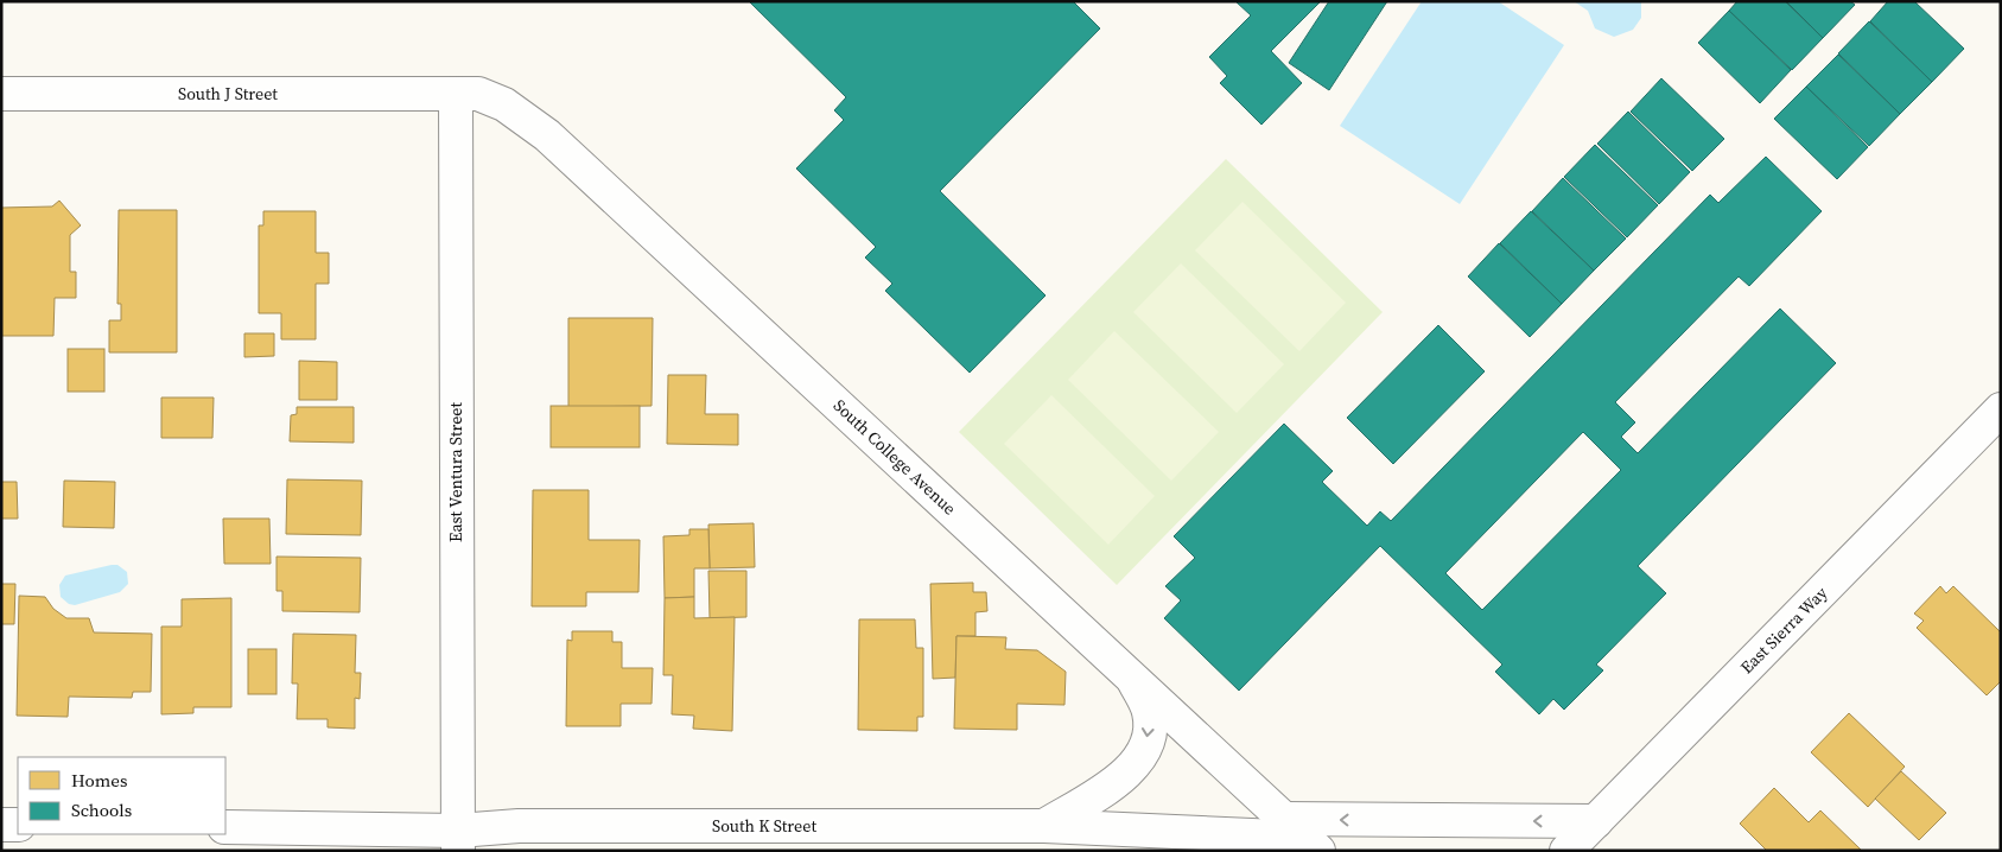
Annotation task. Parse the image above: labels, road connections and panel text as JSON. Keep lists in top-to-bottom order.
{
  "streets": {
    "street": [
      "South J Street",
      "South College Avenue",
      "East Ventura Street",
      "East Sierra Way",
      "South K Street"
    ]
  },
  "crossings": [
    ["South J Street", "South College Avenue"],
    ["South J Street", "East Ventura Street"],
    ["South College Avenue", "East Ventura Street"],
    ["South College Avenue", "South K Street"],
    ["East Ventura Street", "South K Street"],
    ["East Sierra Way", "South K Street"]
  ],
  "legend": ["Homes", "Schools"]
}
